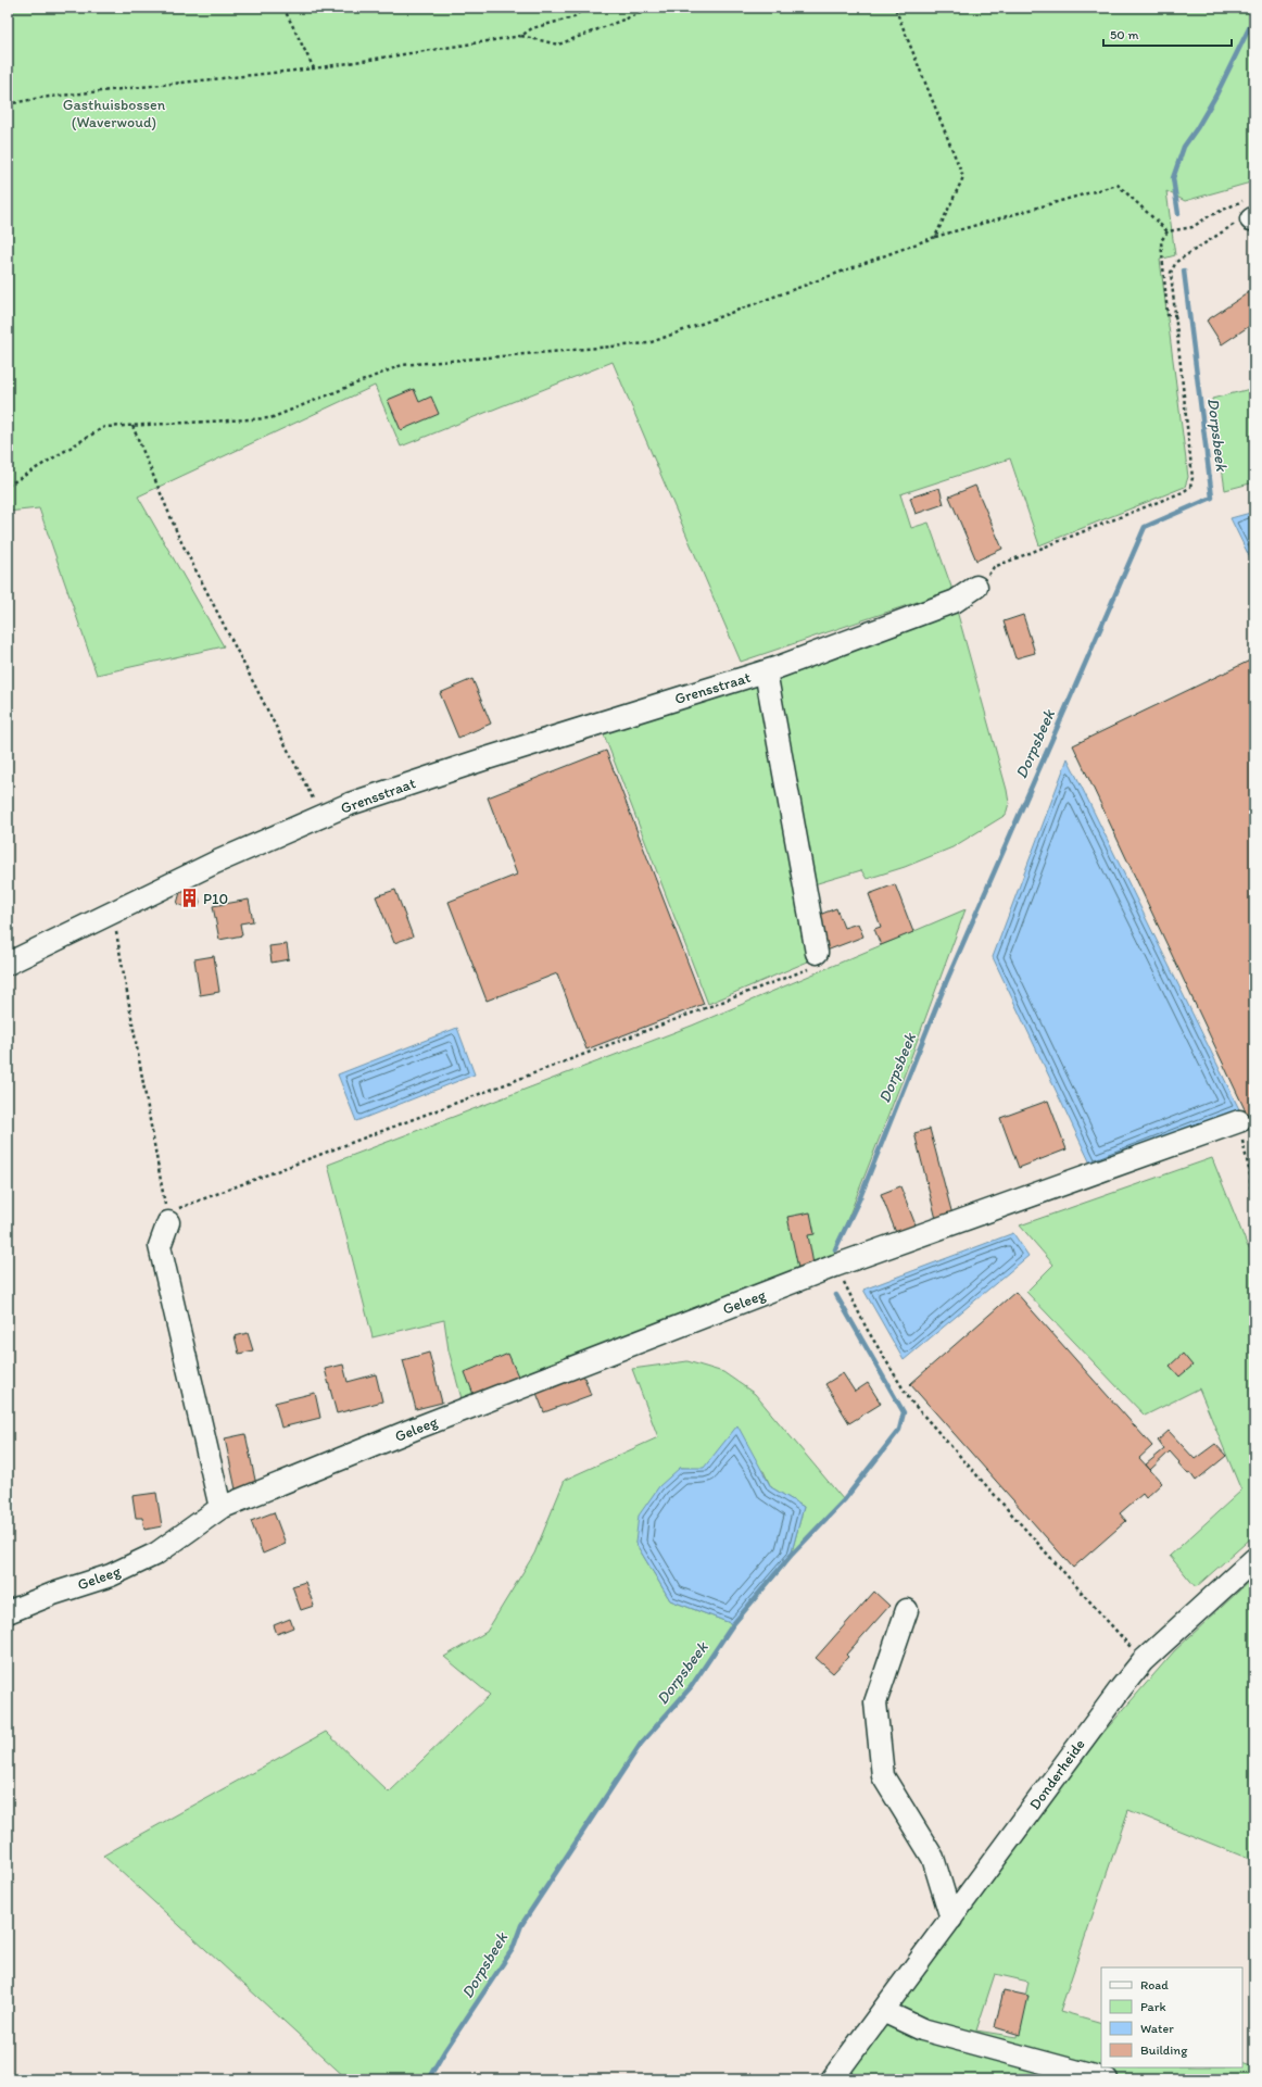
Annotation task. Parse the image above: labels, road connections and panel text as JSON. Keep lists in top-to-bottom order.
{
  "streets": {
    "street": ["Grensstraat", "Geleeg", "Donderheide"]
  },
  "water": ["Dorpsbeek"],
  "parks": ["Gasthuisbossen (Waverwoud)"],
  "places": {
    "building": ["P10"]
  },
  "legend": [
    "Road",
    "Park",
    "Water",
    "Building"
  ],
  "scale_bar": "50 m"
}
